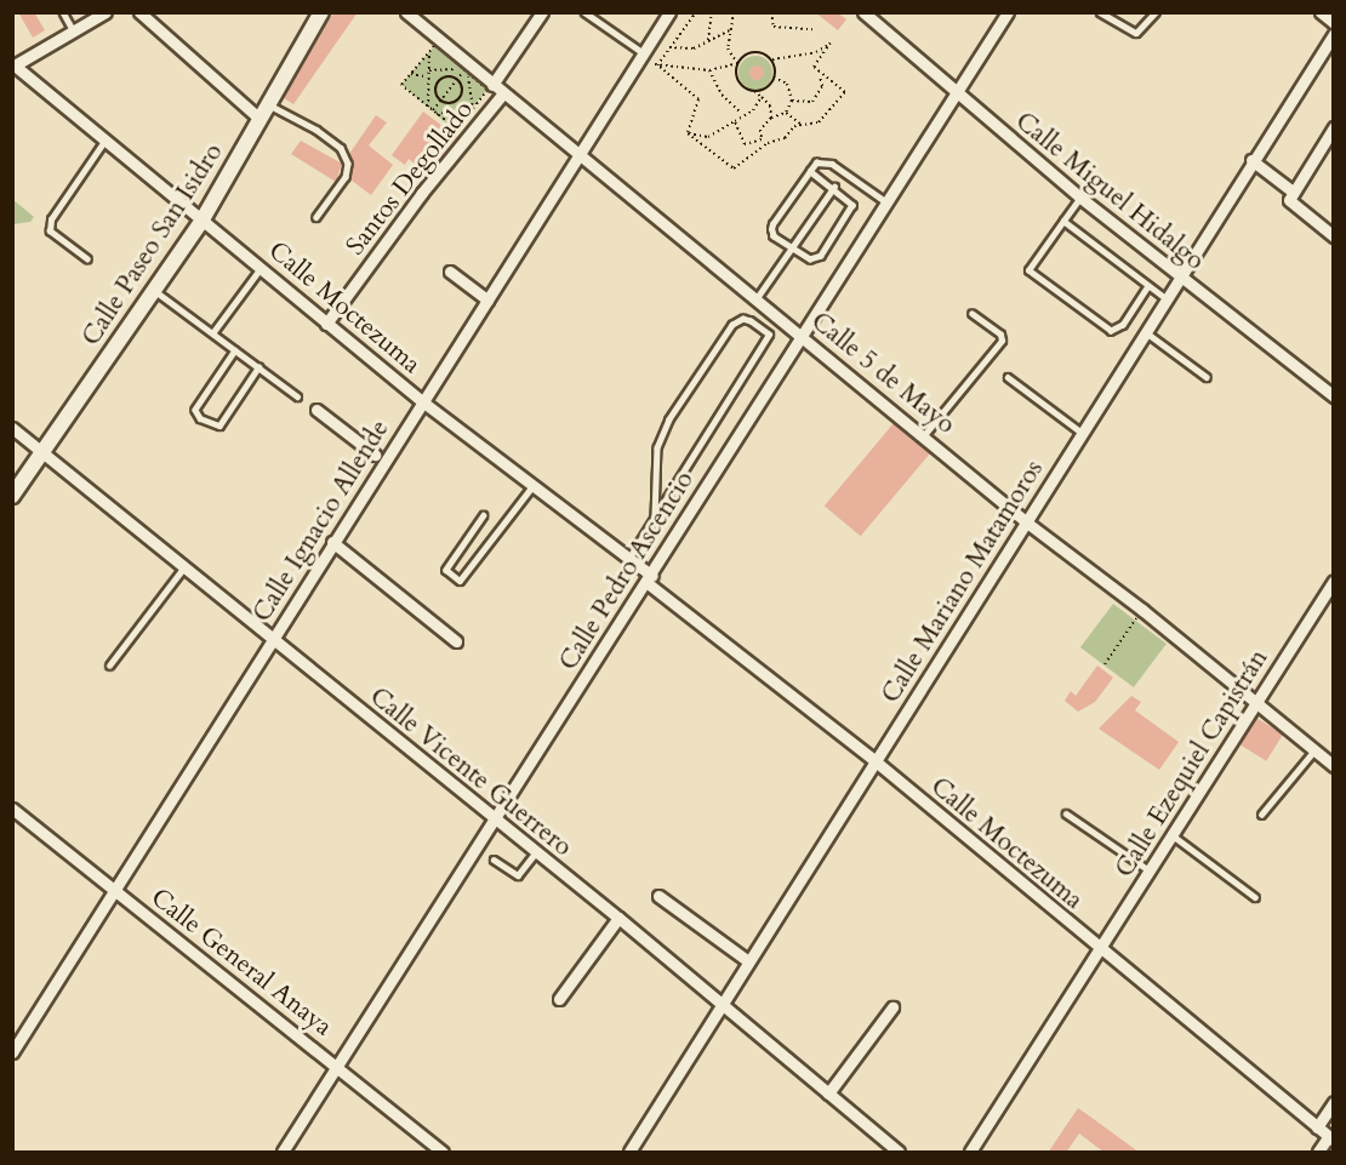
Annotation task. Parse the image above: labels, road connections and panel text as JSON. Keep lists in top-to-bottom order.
{
  "streets": {
    "main road": ["Calle Paseo San Isidro"],
    "street": [
      "Santos Degollado",
      "Calle Miguel Hidalgo",
      "Calle Moctezuma",
      "Calle 5 de Mayo",
      "Calle Ignacio Allende",
      "Calle Pedro Ascencio",
      "Calle Mariano Matamoros",
      "Calle Ezequiel Capistrán",
      "Calle Vicente Guerrero",
      "Calle General Anaya"
    ]
  },
  "crossings": [
    ["Santos Degollado", "Calle Moctezuma"],
    ["Santos Degollado", "Calle 5 de Mayo"],
    ["Calle Miguel Hidalgo", "Calle Pedro Ascencio"],
    ["Calle Miguel Hidalgo", "Calle Mariano Matamoros"],
    ["Calle Paseo San Isidro", "Calle Moctezuma"],
    ["Calle Paseo San Isidro", "Calle Vicente Guerrero"],
    ["Calle Moctezuma", "Calle Ignacio Allende"],
    ["Calle Moctezuma", "Calle Pedro Ascencio"],
    ["Calle Moctezuma", "Calle Mariano Matamoros"],
    ["Calle Moctezuma", "Calle Ezequiel Capistrán"],
    ["Calle 5 de Mayo", "Calle Ignacio Allende"],
    ["Calle 5 de Mayo", "Calle Pedro Ascencio"],
    ["Calle 5 de Mayo", "Calle Mariano Matamoros"],
    ["Calle 5 de Mayo", "Calle Ezequiel Capistrán"],
    ["Calle Ignacio Allende", "Calle Vicente Guerrero"],
    ["Calle Ignacio Allende", "Calle General Anaya"],
    ["Calle Pedro Ascencio", "Calle Vicente Guerrero"],
    ["Calle Pedro Ascencio", "Calle General Anaya"],
    ["Calle Mariano Matamoros", "Calle Vicente Guerrero"]
  ]
}
